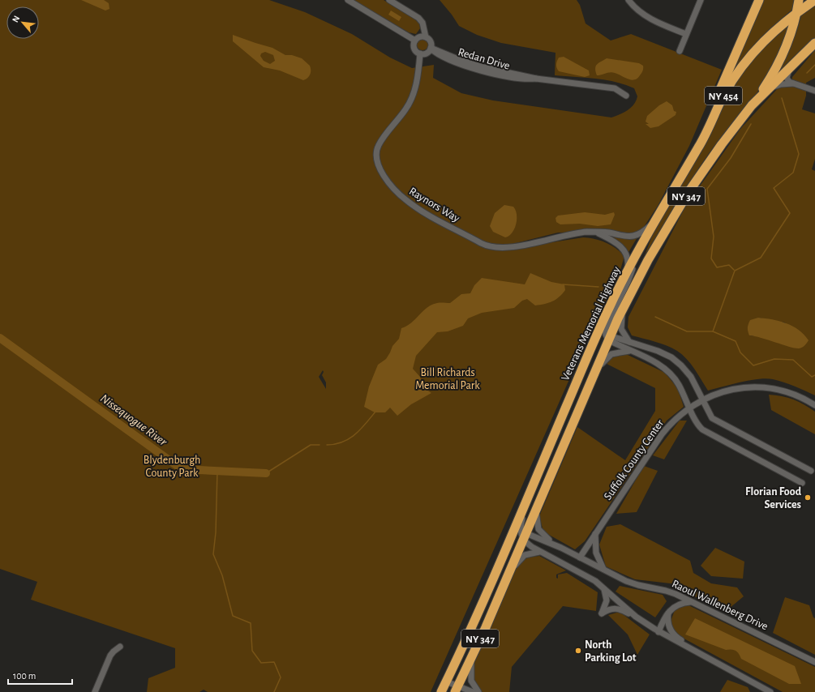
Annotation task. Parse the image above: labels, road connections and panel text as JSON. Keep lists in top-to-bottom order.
{
  "streets": {
    "highway": ["NY 454", "NY 347", "Veterans Memorial Highway"],
    "street": [
      "Redan Drive",
      "Raynors Way",
      "Suffolk County Center",
      "Raoul Wallenberg Drive"
    ]
  },
  "crossings": [
    ["Redan Drive", "Raynors Way"],
    ["NY 347", "Veterans Memorial Highway"],
    ["Raynors Way", "Veterans Memorial Highway"],
    ["Suffolk County Center", "Raoul Wallenberg Drive"]
  ],
  "water": ["Nissequogue River"],
  "parks": ["Bill Richards Memorial Park", "Blydenburgh County Park"],
  "places": ["Florian Food Services", "North Parking Lot"],
  "scale_bar": "100 m",
  "north": "top left"
}
